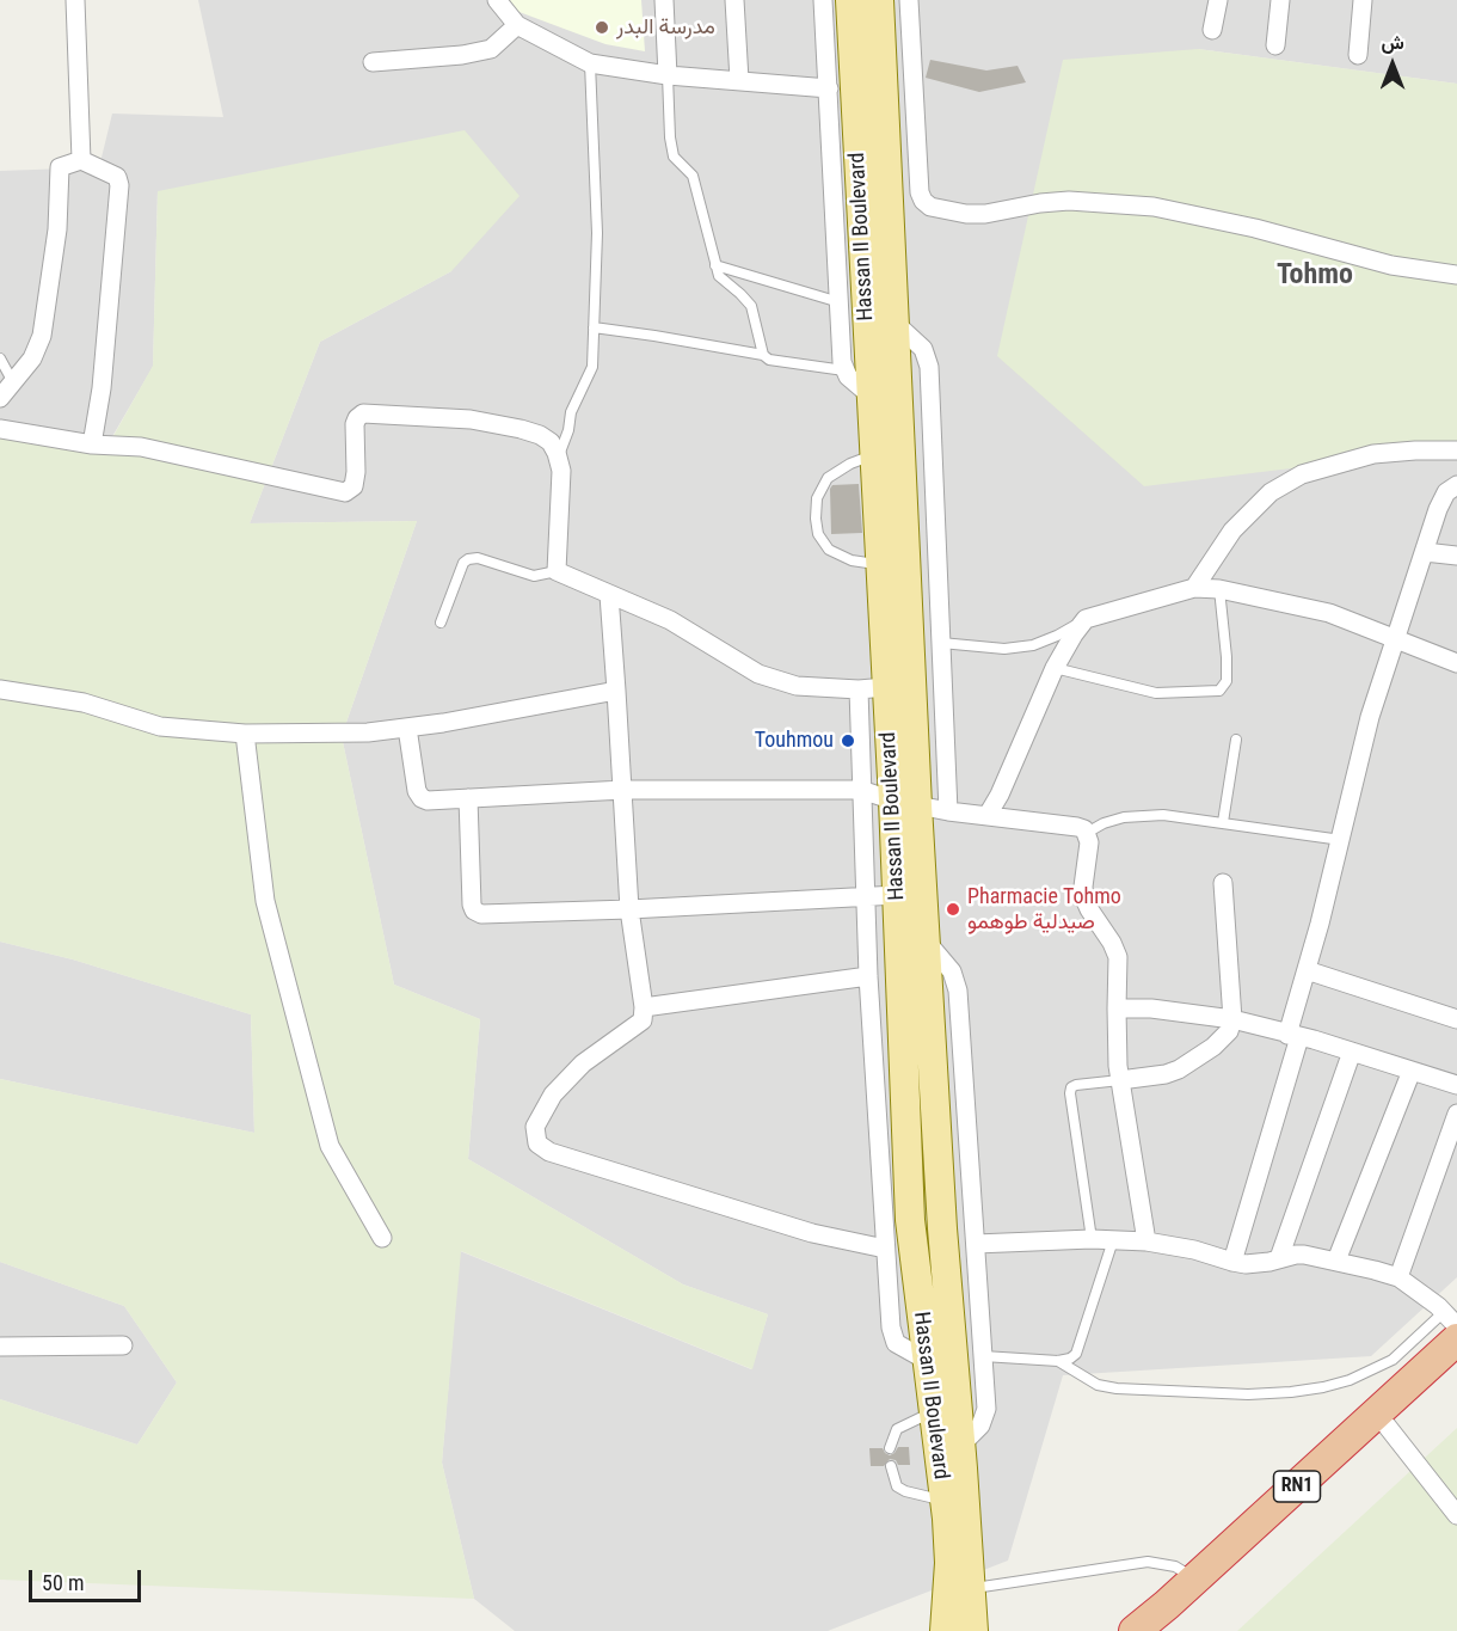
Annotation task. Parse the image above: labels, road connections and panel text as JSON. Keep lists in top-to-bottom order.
{
  "streets": {
    "highway": ["RN1"],
    "main road": ["Hassan II Boulevard"]
  },
  "districts": ["Tohmo"],
  "places": ["مدرسة البدر", "Touhmou", "Pharmacie Tohmo صيدلية طوهمو"],
  "scale_bar": "50 m",
  "north": "top"
}
